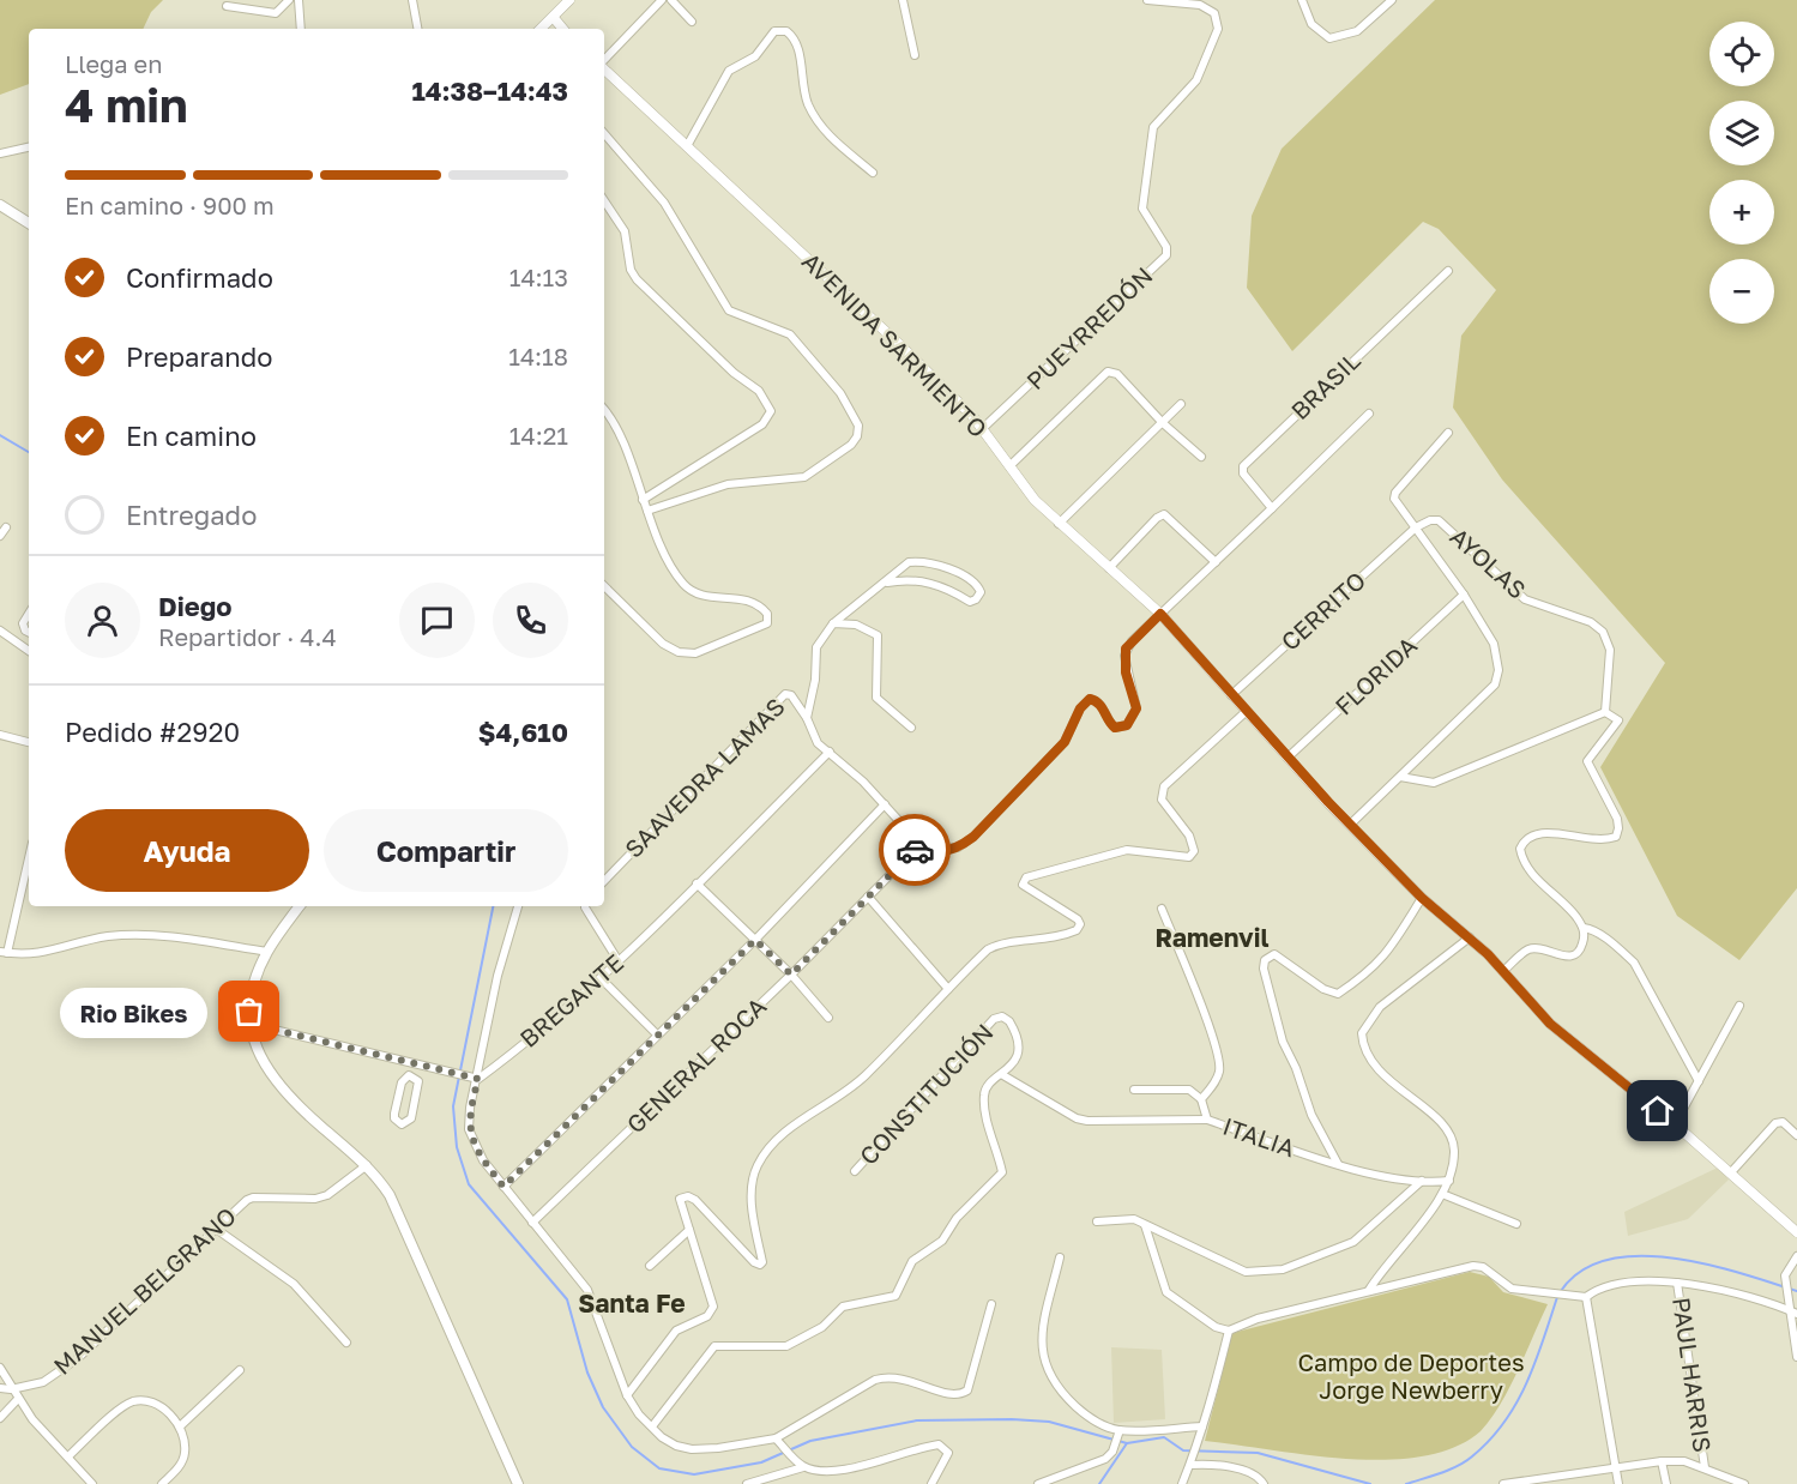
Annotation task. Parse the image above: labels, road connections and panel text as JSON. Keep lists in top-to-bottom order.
{
  "streets": {
    "street": [
      "PUEYRREDÓN",
      "AVENIDA SARMIENTO",
      "BRASIL",
      "AYOLAS",
      "CERRITO",
      "FLORIDA",
      "SAAVEDRA LAMAS",
      "BREGANTE",
      "GENERAL ROCA",
      "CONSTITUCIÓN",
      "ITALIA",
      "MANUEL BELGRANO",
      "PAUL HARRIS"
    ]
  },
  "crossings": [
    ["PUEYRREDÓN", "AVENIDA SARMIENTO"],
    ["AVENIDA SARMIENTO", "CERRITO"],
    ["AVENIDA SARMIENTO", "FLORIDA"],
    ["AYOLAS", "CERRITO"]
  ],
  "districts": ["Ramenvil", "Santa Fe"],
  "parks": ["Campo de Deportes Jorge Newberry"],
  "places": ["Rio Bikes"],
  "page": {
    "map_buttons": ["+", "−"],
    "heading": ["4 min", "Llega en", "14:38–14:43"],
    "panel": [
      "Diego",
      "Repartidor · 4.4",
      "Pedido #2920",
      "$4,610"
    ],
    "bar": "En camino · 900 m",
    "list": [
      ["Confirmado", "14:13"],
      ["Preparando", "14:18"],
      ["En camino", "14:21"],
      "Entregado"
    ],
    "buttons": ["Ayuda", "Compartir"],
    "bubble": "Rio Bikes"
  }
}
